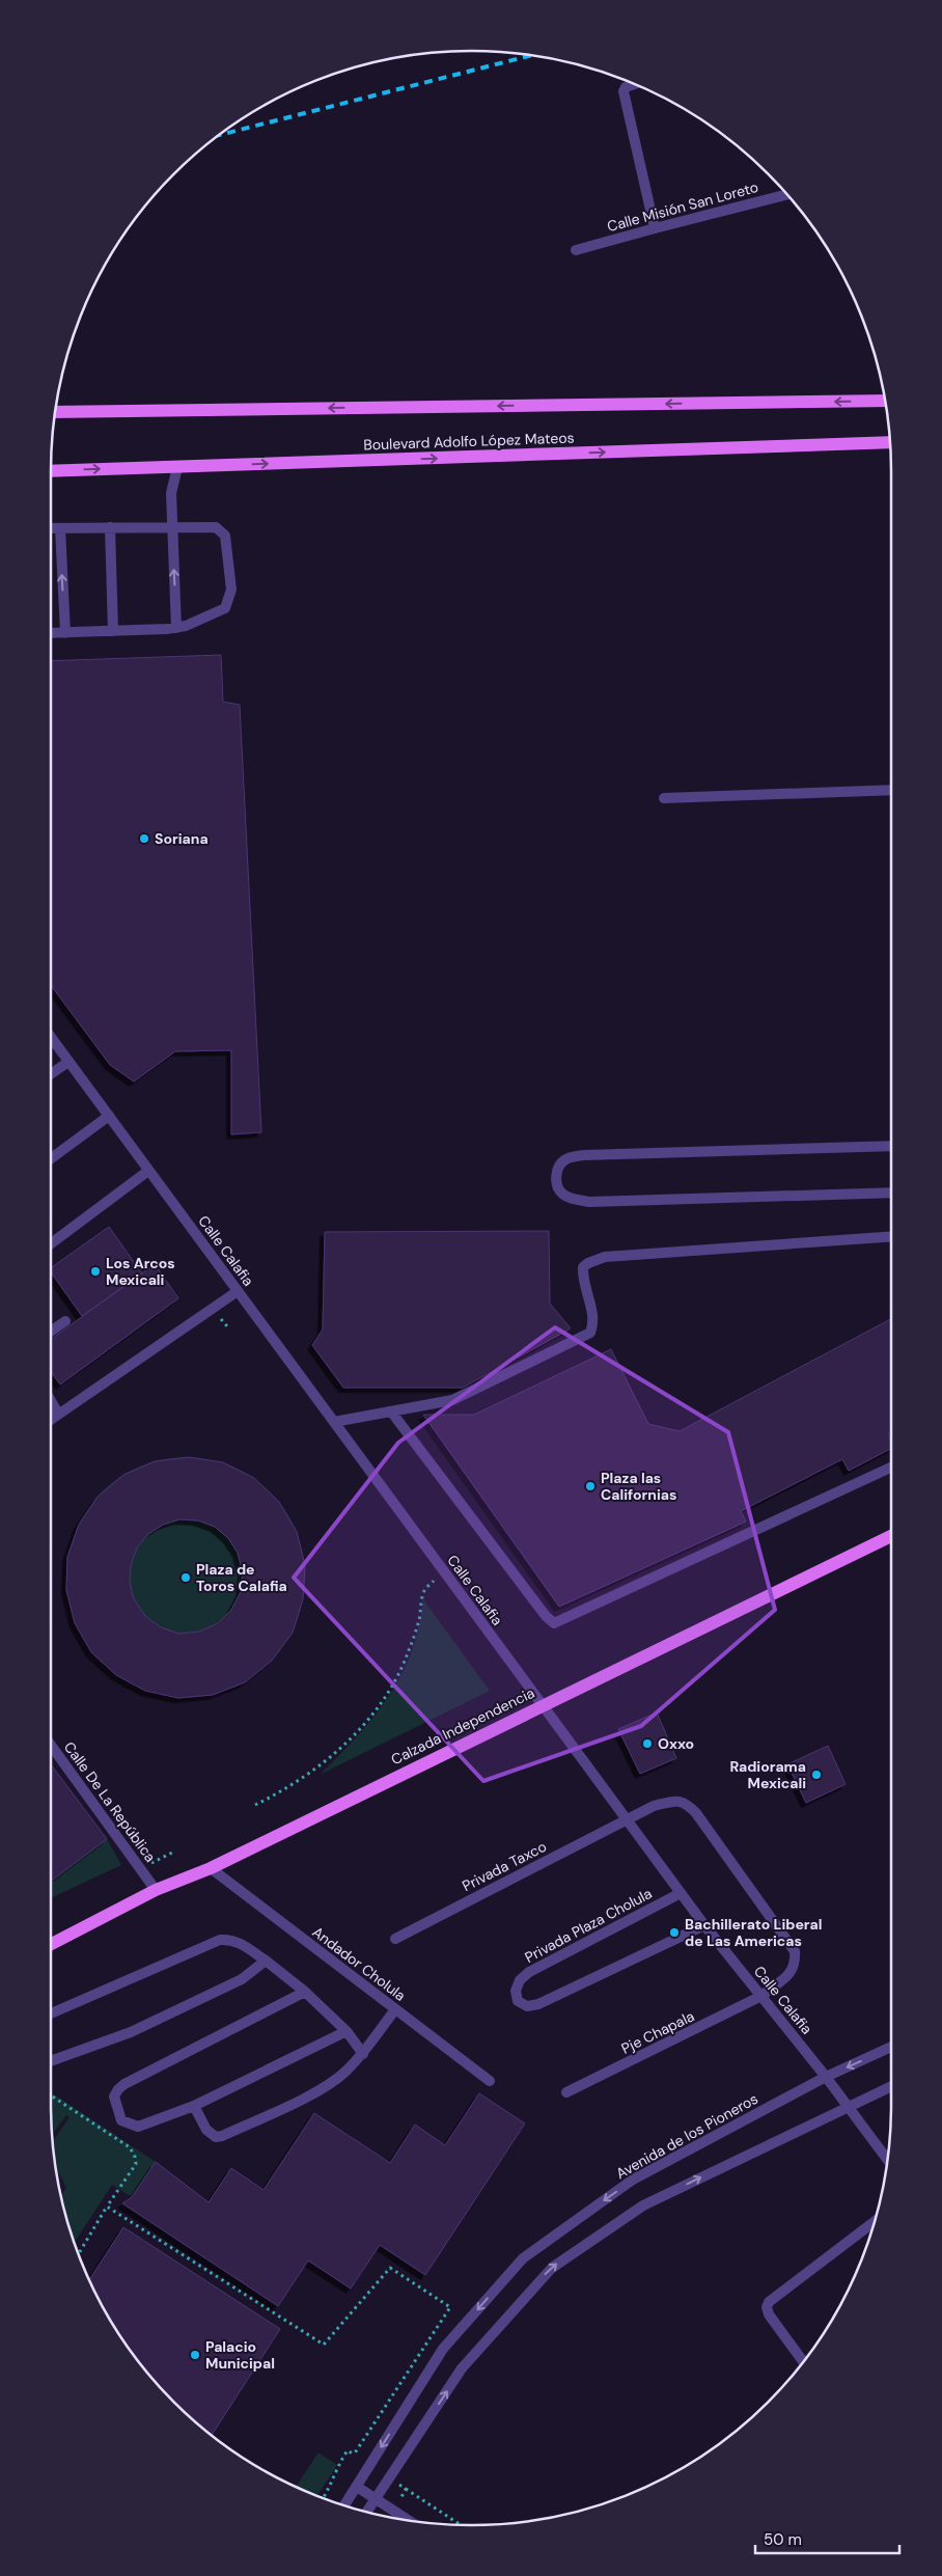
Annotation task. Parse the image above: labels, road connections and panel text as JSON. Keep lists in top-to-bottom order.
{
  "streets": {
    "main road": ["Boulevard Adolfo López Mateos", "Calzada Independencia"],
    "street": [
      "Calle Misión San Loreto",
      "Calle Calafia",
      "Calle De La República",
      "Privada Taxco",
      "Privada Plaza Cholula",
      "Andador Cholula",
      "Pje Chapala",
      "Avenida de los Pioneros"
    ]
  },
  "crossings": [
    ["Calle Calafia", "Calzada Independencia"],
    ["Calle Calafia", "Privada Taxco"],
    ["Calle Calafia", "Privada Plaza Cholula"],
    ["Calle Calafia", "Pje Chapala"],
    ["Calle Calafia", "Avenida de los Pioneros"],
    ["Calzada Independencia", "Calle De La República"],
    ["Calzada Independencia", "Andador Cholula"],
    ["Privada Taxco", "Pje Chapala"]
  ],
  "places": [
    "Soriana",
    "Los Arcos Mexicali",
    "Plaza las Californias",
    "Plaza de Toros Calafia",
    "Oxxo",
    "Radiorama Mexicali",
    "Bachillerato Liberal de Las Americas",
    "Palacio Municipal"
  ],
  "scale_bar": "50 m"
}
